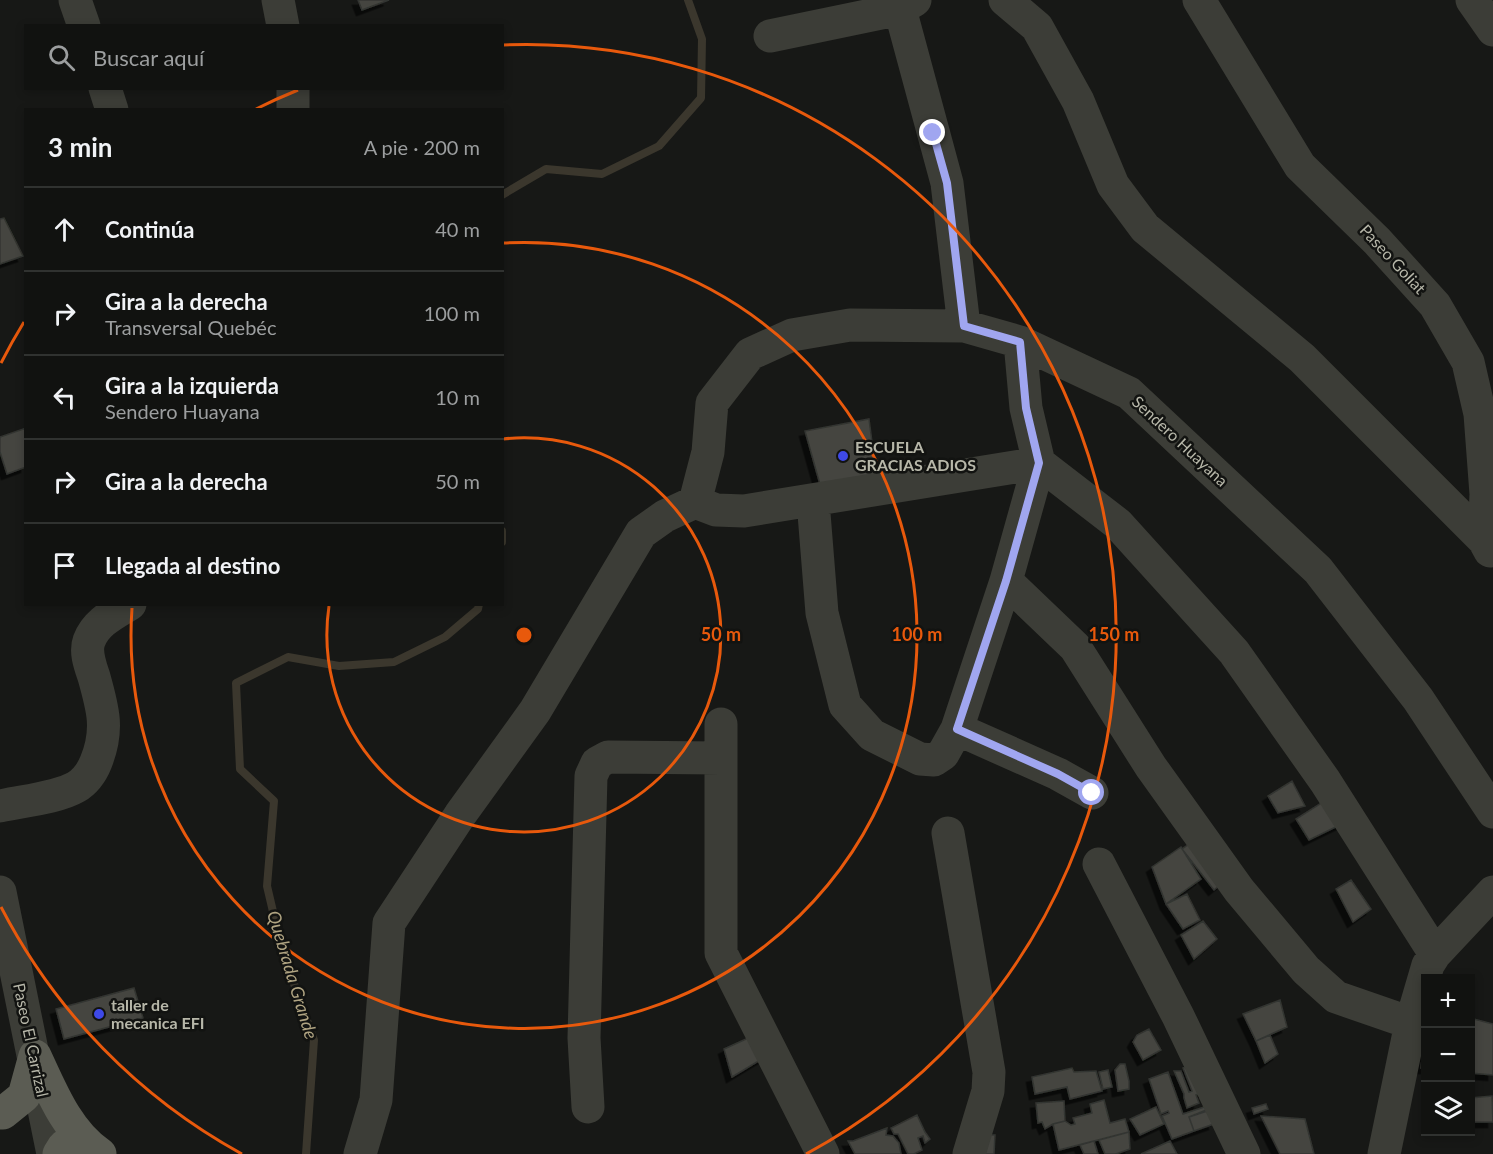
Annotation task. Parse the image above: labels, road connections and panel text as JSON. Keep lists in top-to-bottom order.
{
  "streets": {
    "street": ["Paseo Goliat", "Sendero Huayana", "Paseo El Carrizal"]
  },
  "water": ["Quebrada Grande"],
  "places": ["ESCUELA GRACIAS ADIOS", "taller de mecanica EFI"],
  "page": {
    "search": "Buscar aquí",
    "heading": ["3 min", "A pie · 200 m"],
    "list": [
      ["Continúa", "40 m"],
      ["Gira a la derecha", "Transversal Quebéc", "100 m"],
      ["Gira a la izquierda", "Sendero Huayana", "10 m"],
      ["Gira a la derecha", "50 m"],
      "Llegada al destino"
    ],
    "map_buttons": ["+", "−"]
  },
  "rings": ["50 m", "100 m", "150 m"]
}
